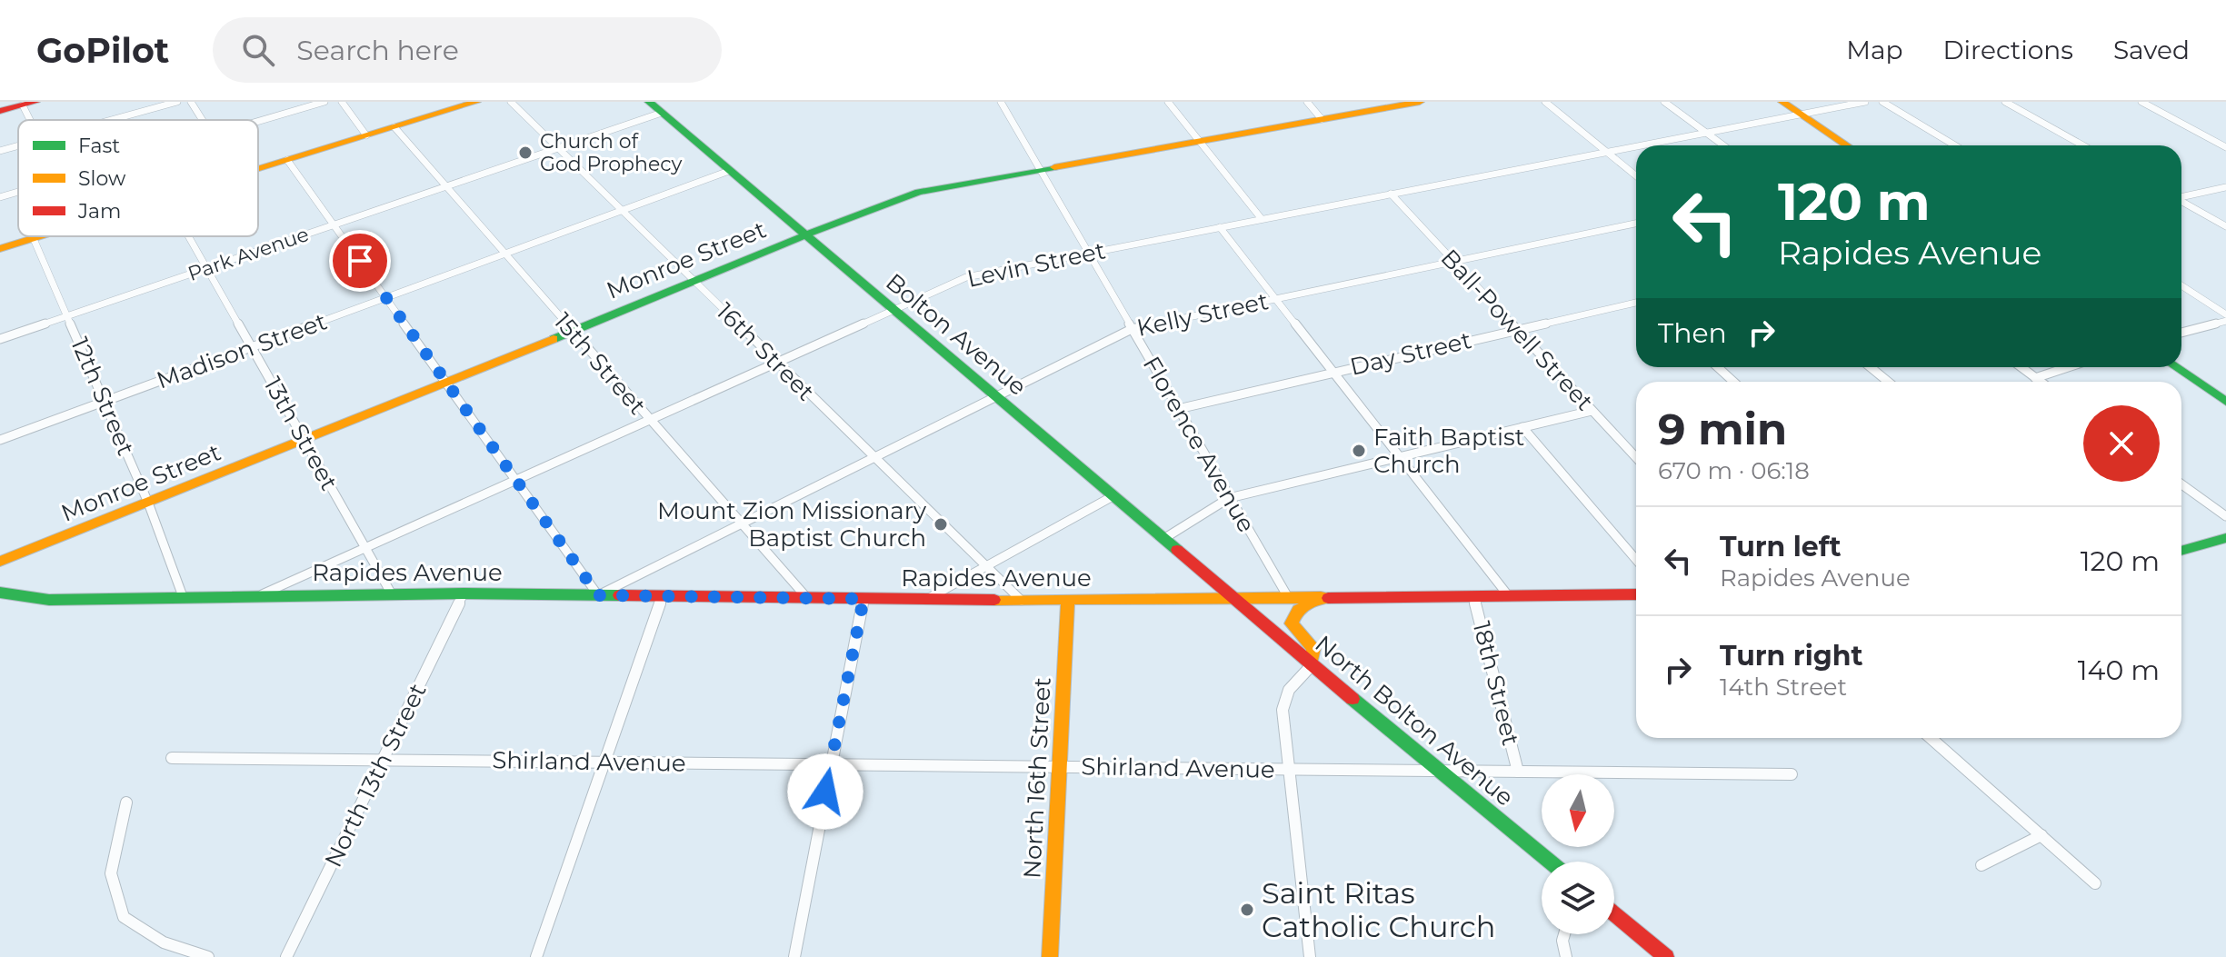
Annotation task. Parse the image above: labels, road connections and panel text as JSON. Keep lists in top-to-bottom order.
{
  "streets": {
    "main road": [
      "Monroe Street",
      "Bolton Avenue",
      "Rapides Avenue",
      "North Bolton Avenue",
      "North 16th Street"
    ],
    "street": [
      "Park Avenue",
      "Levin Street",
      "Kelly Street",
      "Ball-Powell Street",
      "Madison Street",
      "16th Street",
      "Day Street",
      "15th Street",
      "12th Street",
      "13th Street",
      "Florence Avenue",
      "18th Street",
      "Shirland Avenue",
      "North 13th Street"
    ]
  },
  "crossings": [
    ["Park Avenue", "Bolton Avenue"],
    ["Park Avenue", "16th Street"],
    ["Park Avenue", "15th Street"],
    ["Park Avenue", "12th Street"],
    ["Park Avenue", "13th Street"],
    ["Monroe Street", "Bolton Avenue"],
    ["Monroe Street", "16th Street"],
    ["Monroe Street", "15th Street"],
    ["Monroe Street", "12th Street"],
    ["Monroe Street", "13th Street"],
    ["Monroe Street", "Florence Avenue"],
    ["Levin Street", "Ball-Powell Street"],
    ["Levin Street", "Bolton Avenue"],
    ["Levin Street", "16th Street"],
    ["Levin Street", "15th Street"],
    ["Levin Street", "13th Street"],
    ["Levin Street", "Florence Avenue"],
    ["Levin Street", "Rapides Avenue"],
    ["Kelly Street", "Ball-Powell Street"],
    ["Kelly Street", "Bolton Avenue"],
    ["Kelly Street", "16th Street"],
    ["Kelly Street", "15th Street"],
    ["Kelly Street", "Florence Avenue"],
    ["Kelly Street", "Rapides Avenue"],
    ["Ball-Powell Street", "Day Street"],
    ["Bolton Avenue", "Madison Street"],
    ["Bolton Avenue", "Rapides Avenue"],
    ["Bolton Avenue", "North Bolton Avenue"],
    ["Madison Street", "16th Street"],
    ["Madison Street", "15th Street"],
    ["Madison Street", "12th Street"],
    ["Madison Street", "13th Street"],
    ["16th Street", "Rapides Avenue"],
    ["Day Street", "Florence Avenue"],
    ["15th Street", "Rapides Avenue"],
    ["12th Street", "Rapides Avenue"],
    ["13th Street", "Rapides Avenue"],
    ["Florence Avenue", "Rapides Avenue"],
    ["Rapides Avenue", "18th Street"],
    ["Rapides Avenue", "North Bolton Avenue"],
    ["Rapides Avenue", "North 13th Street"],
    ["Rapides Avenue", "North 16th Street"],
    ["18th Street", "Shirland Avenue"],
    ["North Bolton Avenue", "Shirland Avenue"],
    ["Shirland Avenue", "North 13th Street"],
    ["Shirland Avenue", "North 16th Street"]
  ],
  "places": [
    "Church of God Prophecy",
    "Faith Baptist Church",
    "Mount Zion Missionary Baptist Church",
    "Saint Ritas Catholic Church"
  ],
  "legend": ["Fast", "Slow", "Jam"],
  "north": "bottom",
  "page": {
    "header": "GoPilot",
    "search": "Search here",
    "nav": ["Map", "Directions", "Saved"],
    "turn": ["120 m", "Rapides Avenue"],
    "then": "Then",
    "heading": ["9 min", "670 m · 06:18"],
    "list": [
      {
        "name": "Turn left",
        "note": "Rapides Avenue",
        "value": "120 m"
      },
      {
        "name": "Turn right",
        "note": "14th Street",
        "value": "140 m"
      }
    ]
  }
}
